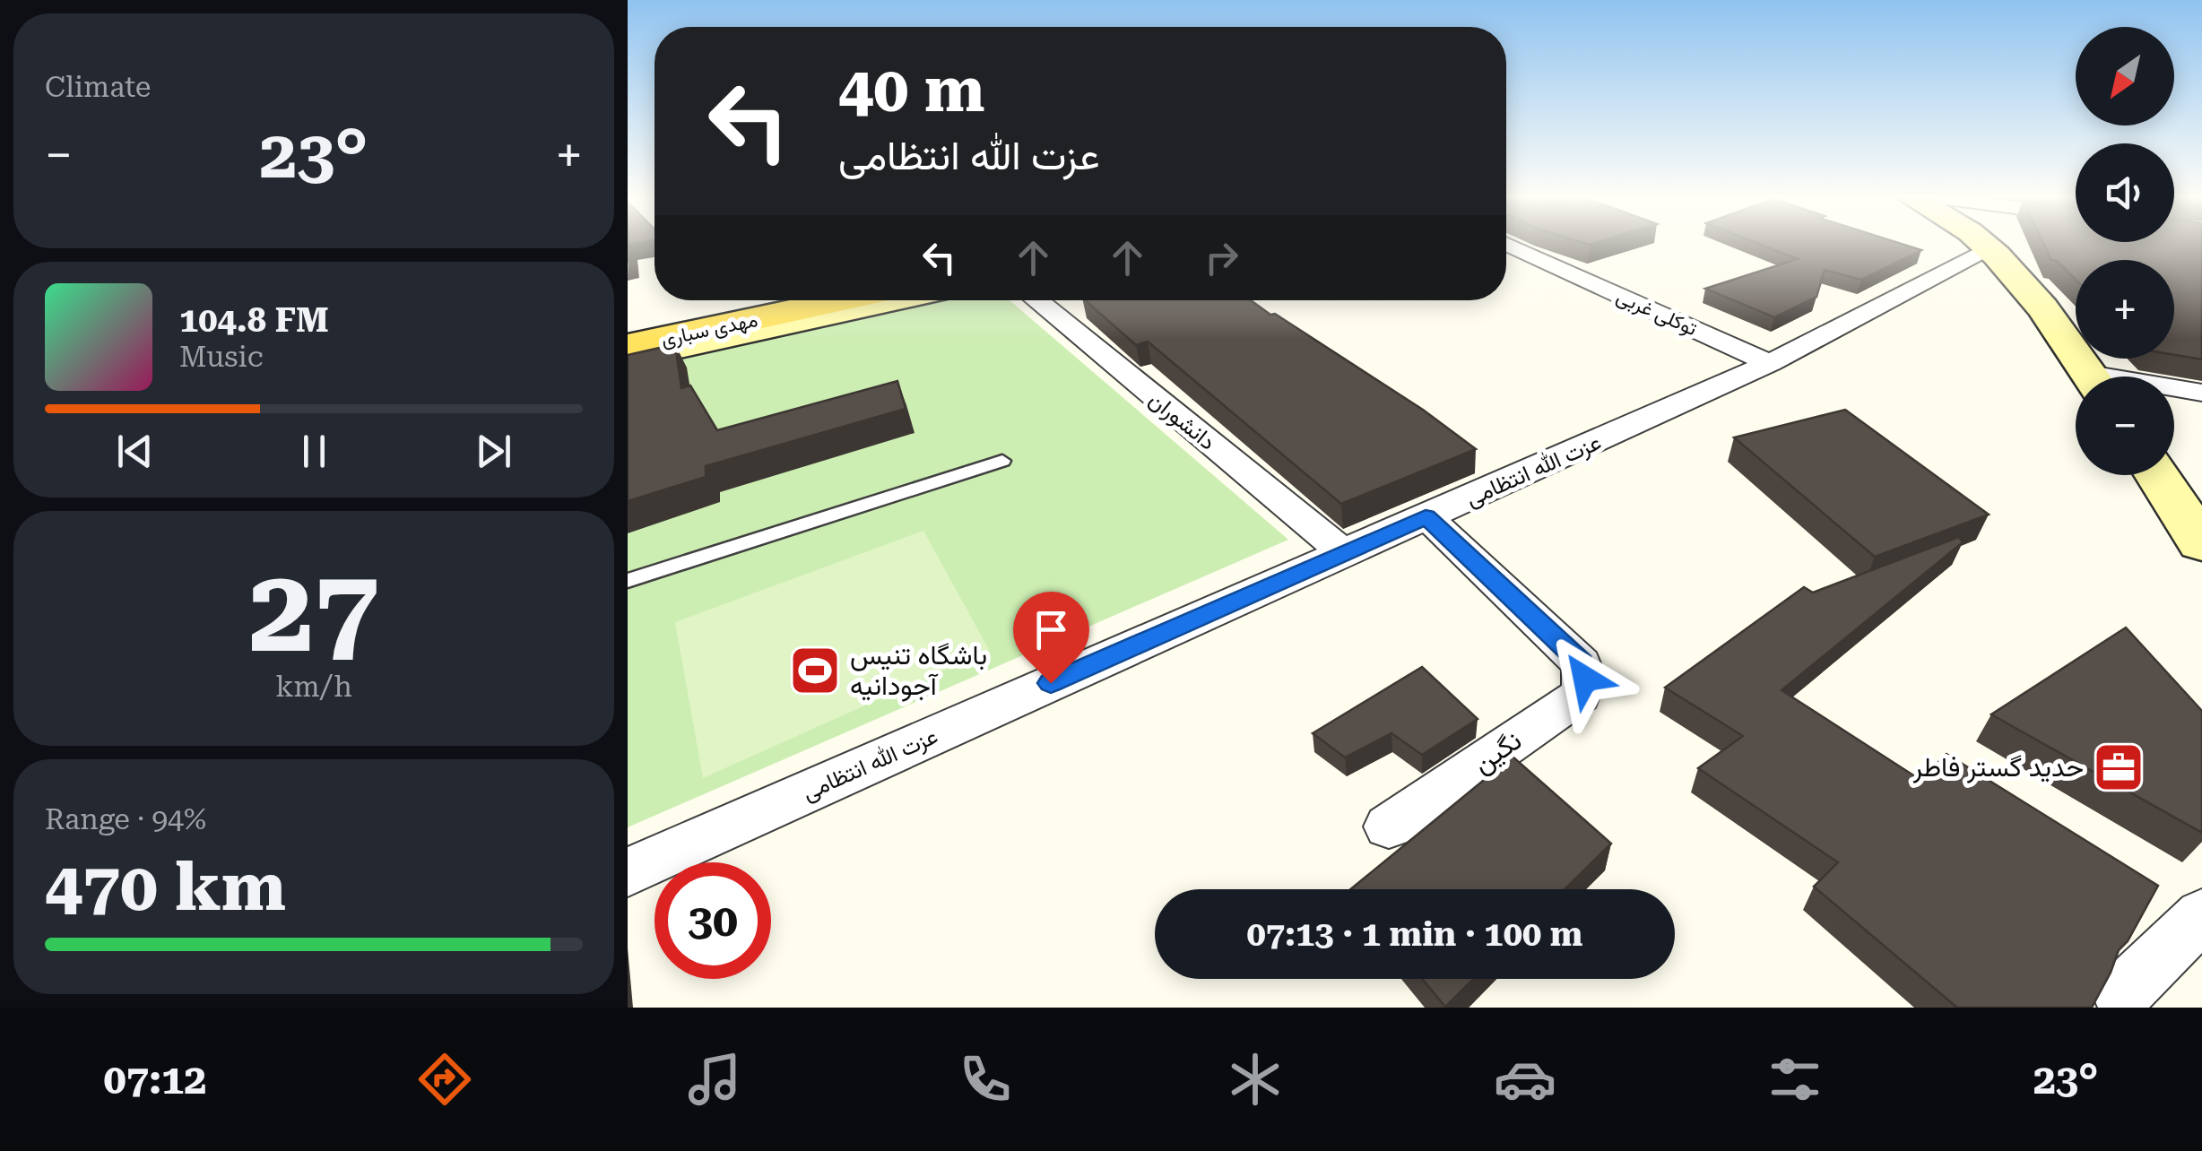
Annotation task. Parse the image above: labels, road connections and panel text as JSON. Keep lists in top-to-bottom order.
{
  "streets": {
    "main road": ["مهدی سباری"],
    "street": [
      "توکلی غربی",
      "دانشوران",
      "عزت الله انتظامی",
      "نگین"
    ]
  },
  "crossings": [
    ["توکلی غربی", "عزت الله انتظامی"],
    ["دانشوران", "عزت الله انتظامی"],
    ["عزت الله انتظامی", "نگین"]
  ],
  "places": {
    "sports": ["باشگاه تنیس آجودانیه"],
    "office": ["حدید گستر فاطر"]
  },
  "north": "bottom left",
  "page": {
    "tile": [
      "Climate",
      ["27", "km/h"],
      ["Range · 94%", "470 km"]
    ],
    "map_buttons": ["+", "−"],
    "turn": ["40 m", "عزت الله انتظامی"],
    "heat": ["−", "23°", "+"],
    "song": ["104.8 FM", "Music"],
    "limit": "30",
    "trip": "07:13 · 1 min · 100 m",
    "tabs": ["07:12", "23°"]
  }
}
